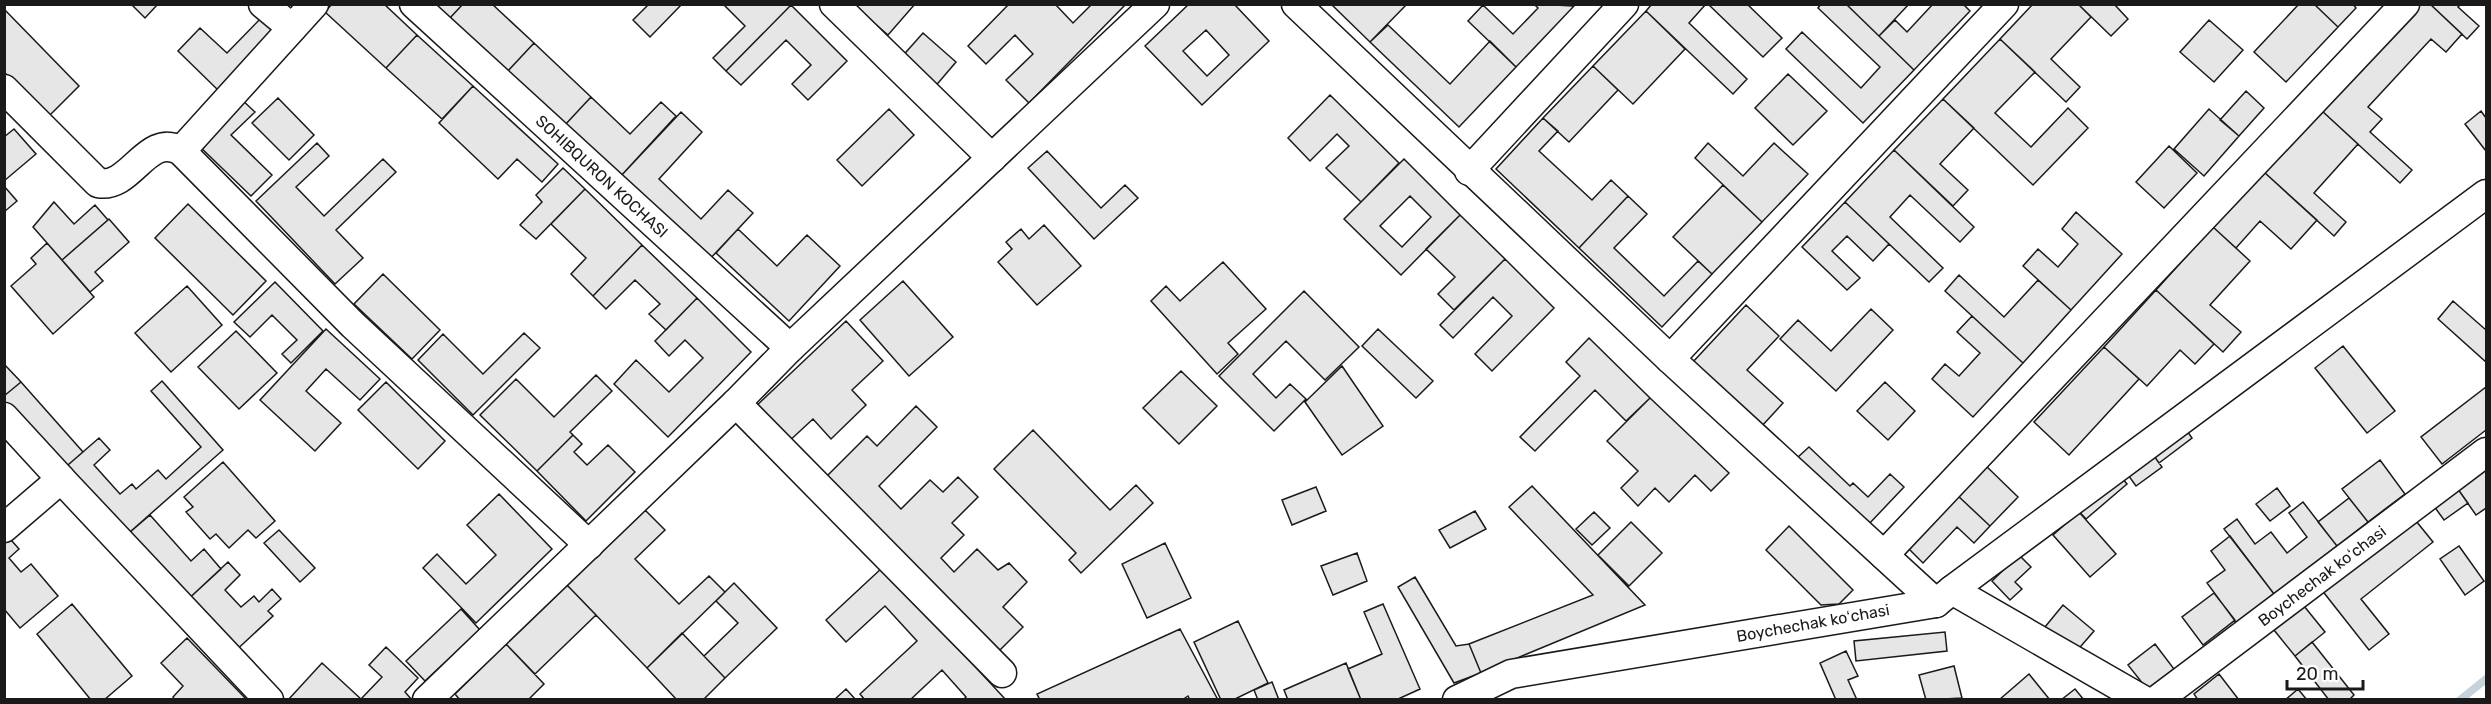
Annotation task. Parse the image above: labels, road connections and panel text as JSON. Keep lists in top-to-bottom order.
{
  "streets": {
    "street": ["SOHIBQURON KOCHASI", "Boychechak koʻchasi"]
  },
  "scale_bar": "20 m"
}
